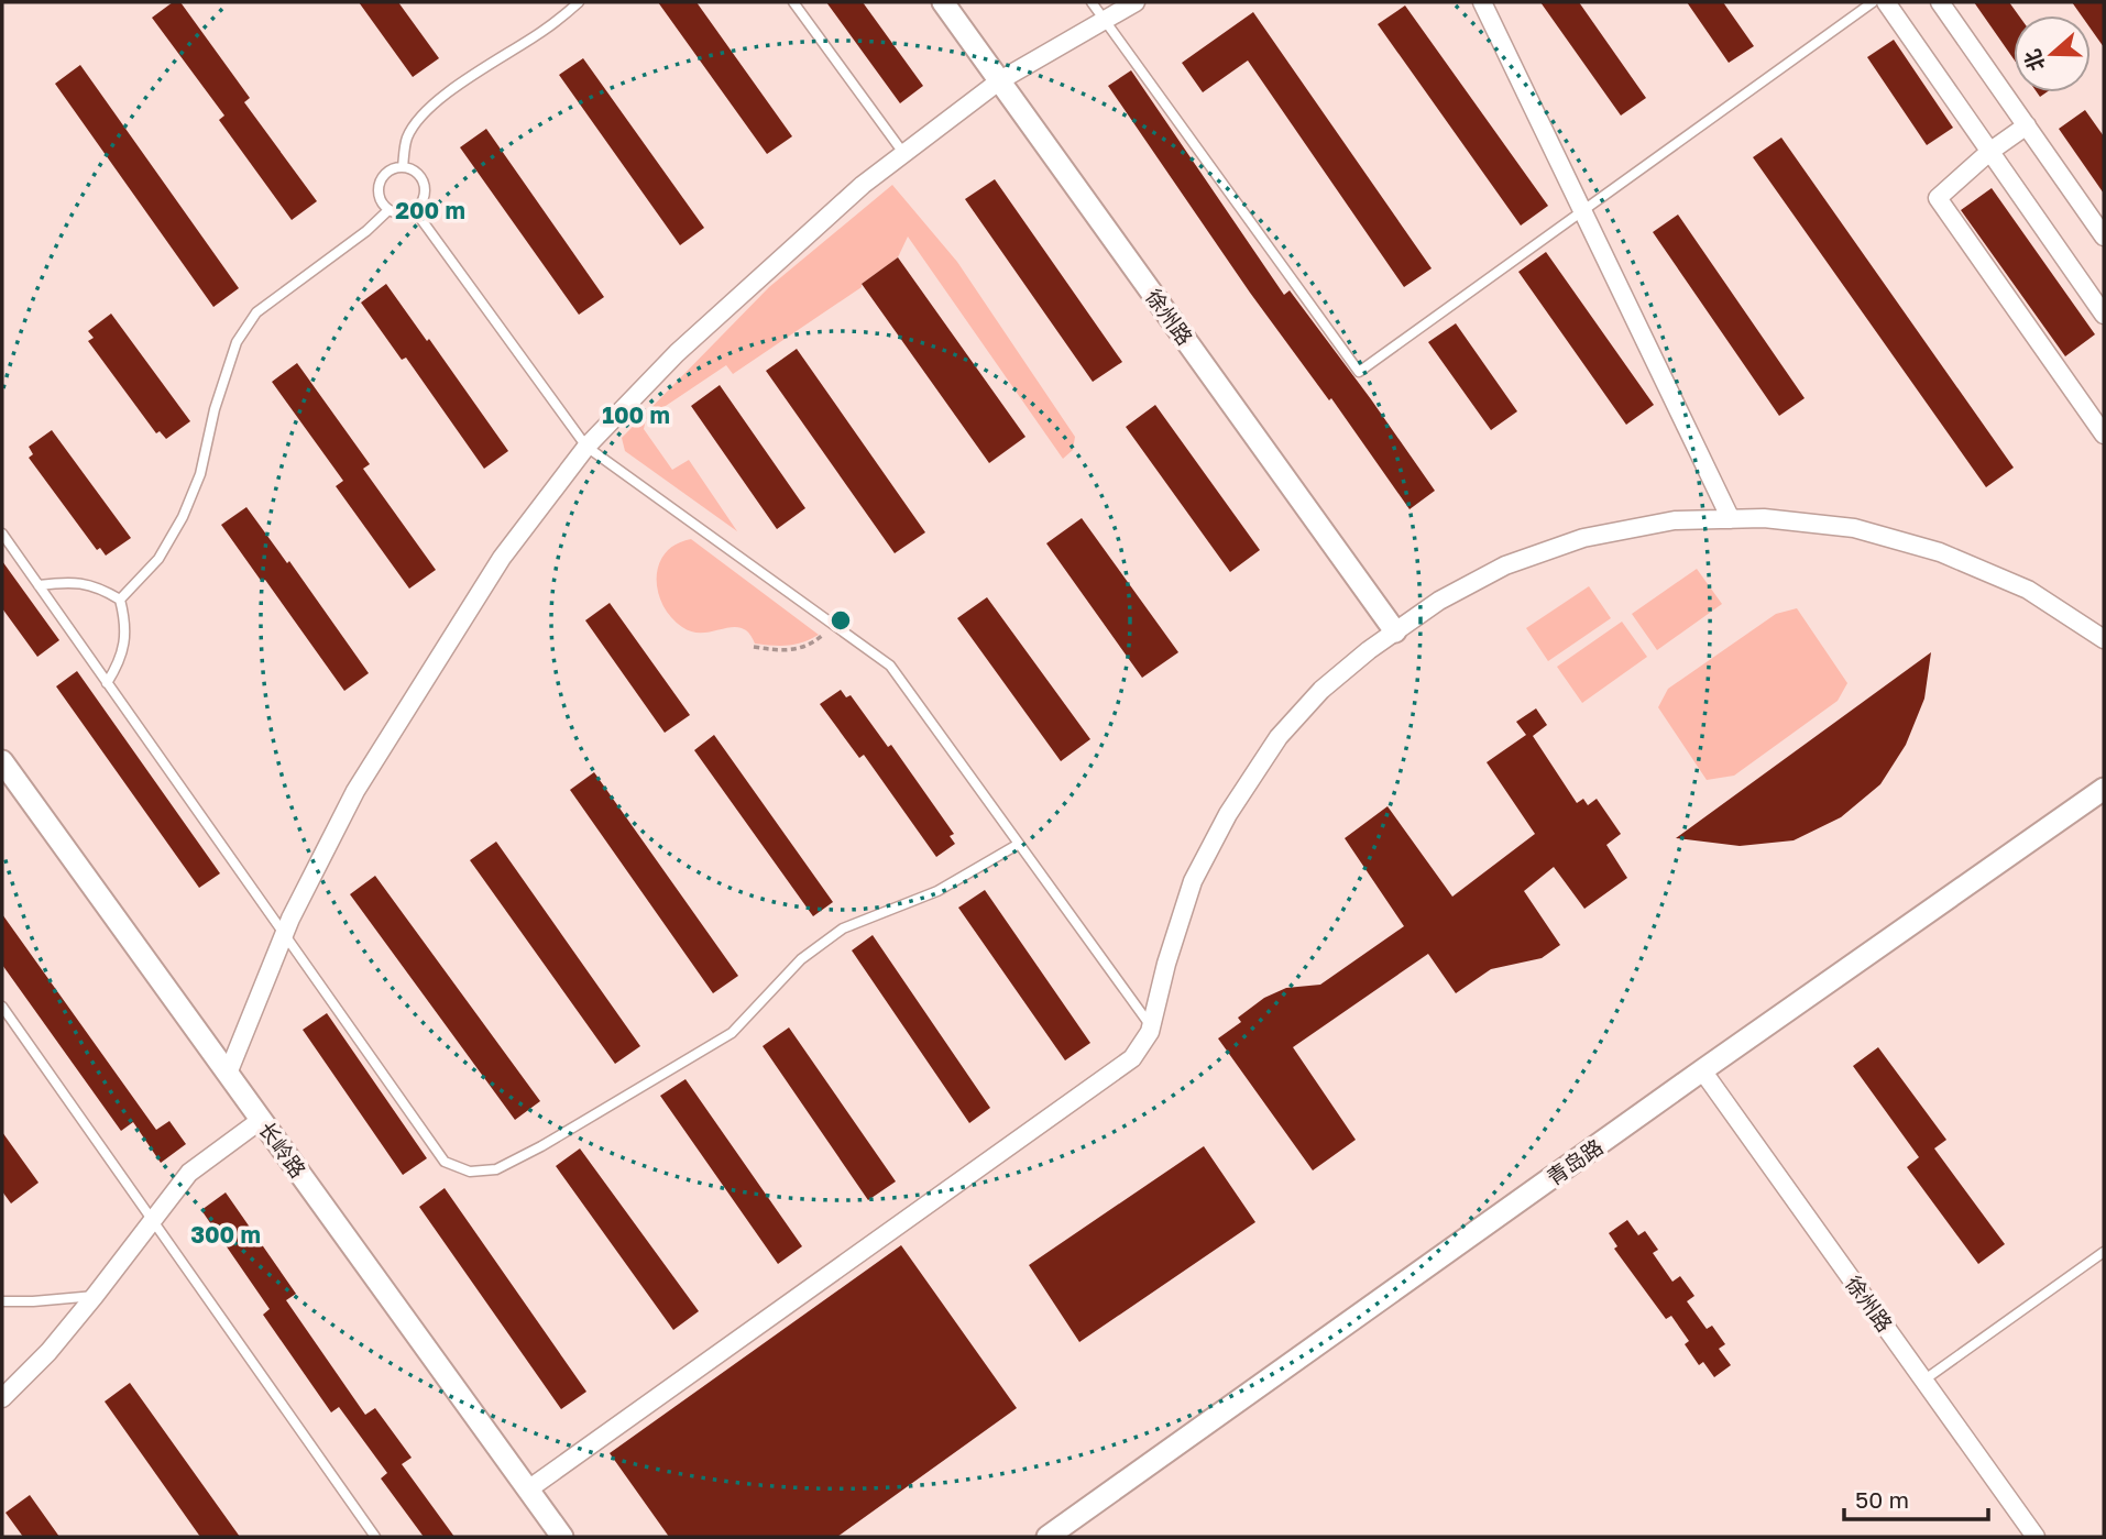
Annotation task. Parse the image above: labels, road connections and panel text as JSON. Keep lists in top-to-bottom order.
{
  "streets": {
    "street": ["徐州路", "长岭路", "青岛路"]
  },
  "crossings": [
    ["徐州路", "青岛路"]
  ],
  "scale_bar": "50 m",
  "north": "left",
  "rings": ["200 m", "100 m", "300 m"]
}
